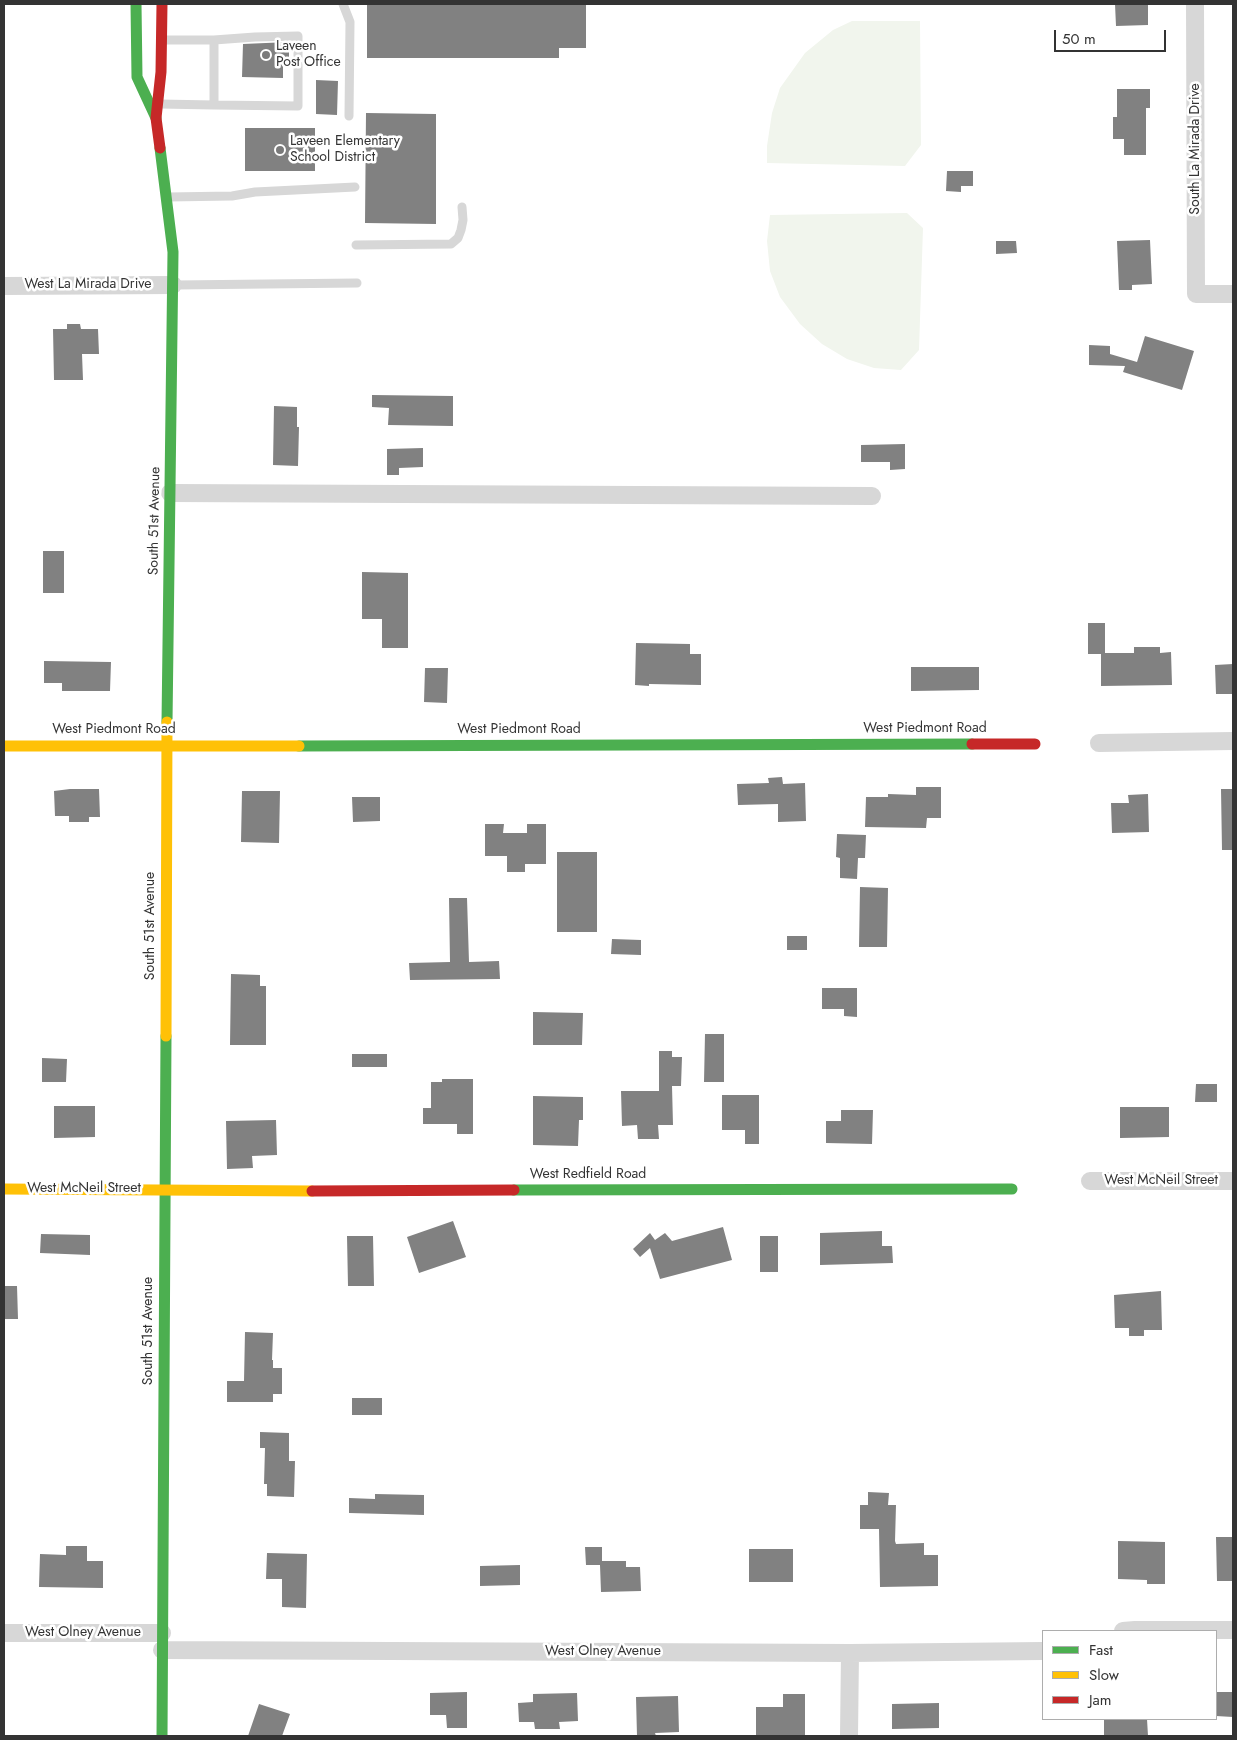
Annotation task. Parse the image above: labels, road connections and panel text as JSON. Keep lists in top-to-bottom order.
{
  "streets": {
    "street": [
      "South La Mirada Drive",
      "West La Mirada Drive",
      "South 51st Avenue",
      "West Piedmont Road",
      "West Redfield Road",
      "West McNeil Street",
      "West Olney Avenue"
    ]
  },
  "crossings": [
    ["West La Mirada Drive", "South 51st Avenue"],
    ["South 51st Avenue", "West Piedmont Road"],
    ["South 51st Avenue", "West Redfield Road"],
    ["South 51st Avenue", "West McNeil Street"],
    ["South 51st Avenue", "West Olney Avenue"],
    ["West Redfield Road", "West McNeil Street"]
  ],
  "places": ["Laveen Post Office", "Laveen Elementary School District"],
  "legend": ["Fast", "Slow", "Jam"],
  "scale_bar": "50 m"
}
